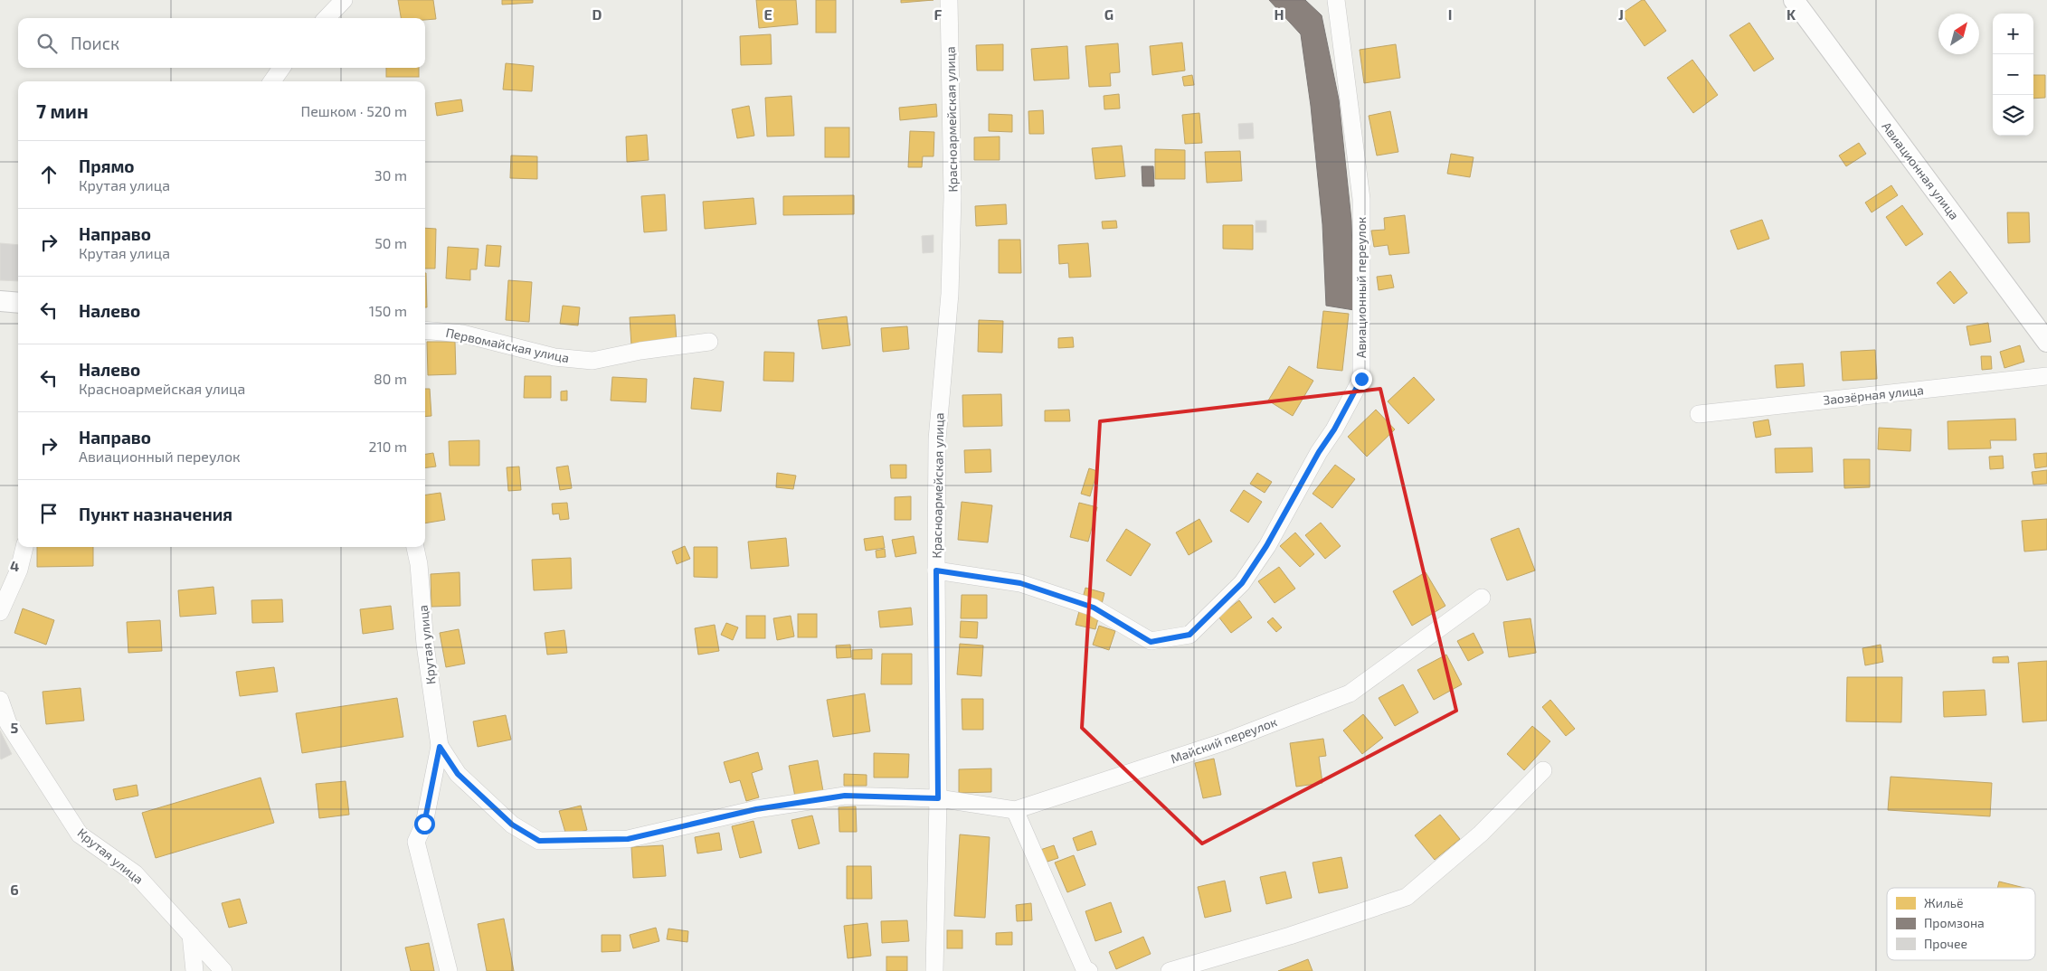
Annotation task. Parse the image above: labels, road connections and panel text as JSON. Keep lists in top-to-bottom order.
{
  "streets": {
    "street": [
      "Красноармейская улица",
      "Авиационная улица",
      "Авиационный переулок",
      "Первомайская улица",
      "Заозёрная улица",
      "Крутая улица",
      "Майский переулок"
    ]
  },
  "crossings": [
    ["Красноармейская улица", "Авиационный переулок"],
    ["Красноармейская улица", "Майский переулок"],
    ["Крутая улица", "Майский переулок"]
  ],
  "legend": ["Жильё", "Промзона", "Прочее"],
  "north": "top right",
  "page": {
    "map_buttons": ["+", "−"],
    "search": "Поиск",
    "heading": ["7 мин", "Пешком · 520 m"],
    "list": [
      ["Прямо", "Крутая улица", "30 m"],
      ["Направо", "Крутая улица", "50 m"],
      ["Налево", "150 m"],
      ["Налево", "Красноармейская улица", "80 m"],
      ["Направо", "Авиационный переулок", "210 m"],
      "Пункт назначения"
    ]
  },
  "grid": {
    "columns": [
      "D",
      "E",
      "F",
      "G",
      "H",
      "I",
      "J",
      "K"
    ],
    "rows": ["4", "5", "6"]
  }
}
